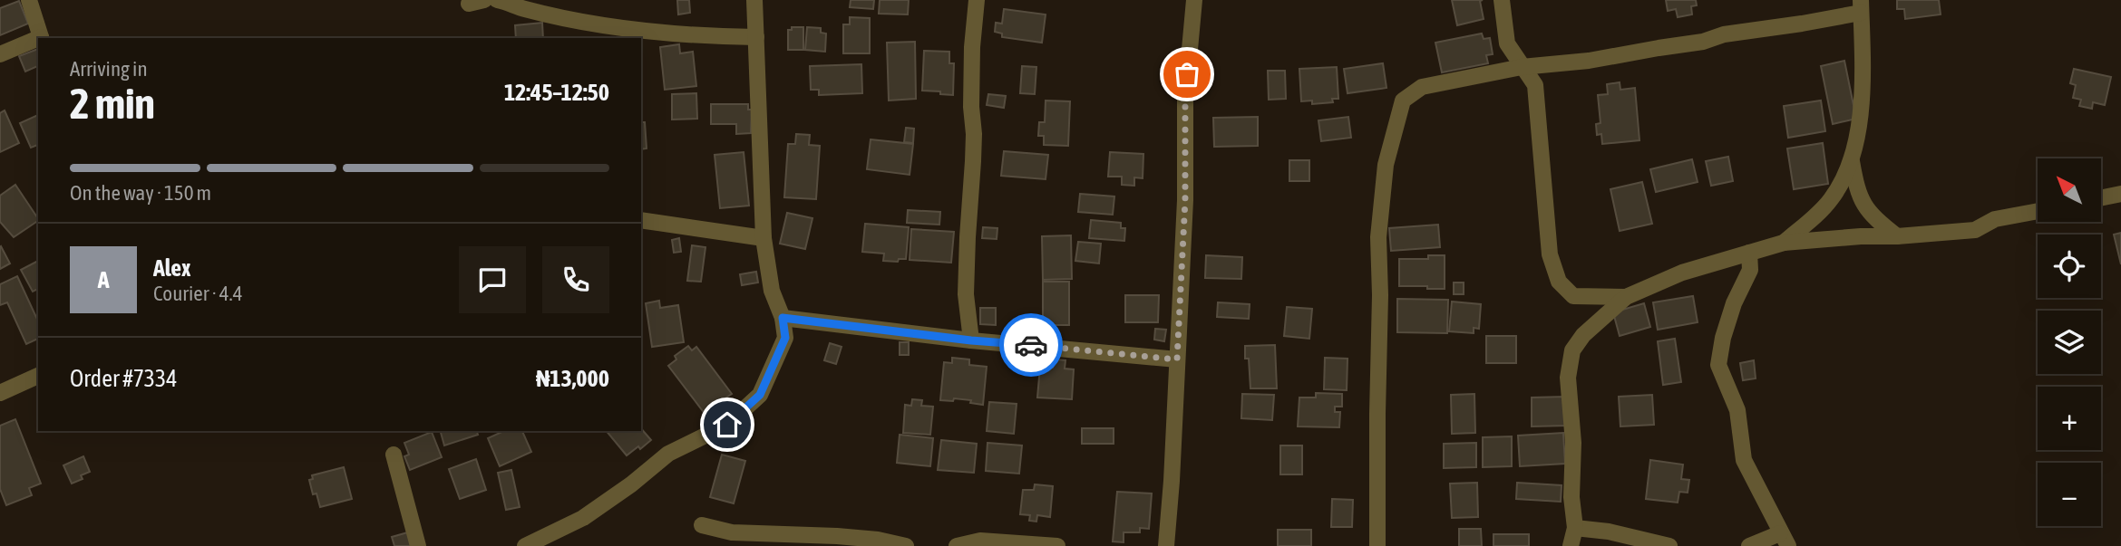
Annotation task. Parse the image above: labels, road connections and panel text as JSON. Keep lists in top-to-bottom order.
{
  "north": "top left",
  "page": {
    "heading": ["2 min", "Arriving in", "12:45–12:50"],
    "panel": [
      "Alex",
      "Courier · 4.4",
      "Order #7334",
      "₦13,000"
    ],
    "bar": "On the way · 150 m",
    "map_buttons": ["+", "−"],
    "round": "A"
  }
}
